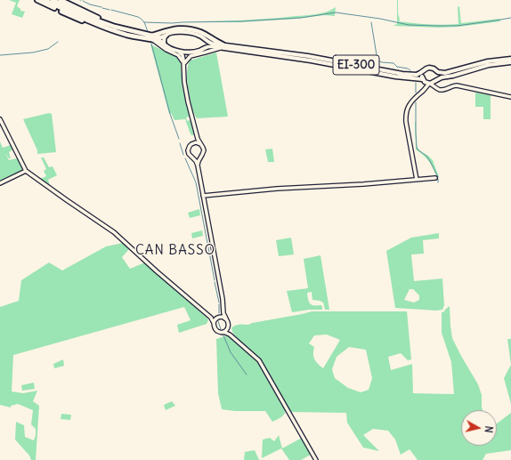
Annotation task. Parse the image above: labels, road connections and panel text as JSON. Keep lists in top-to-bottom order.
{
  "streets": {
    "highway": ["EI-300"]
  },
  "districts": ["CAN BASSO"],
  "north": "right"
}
